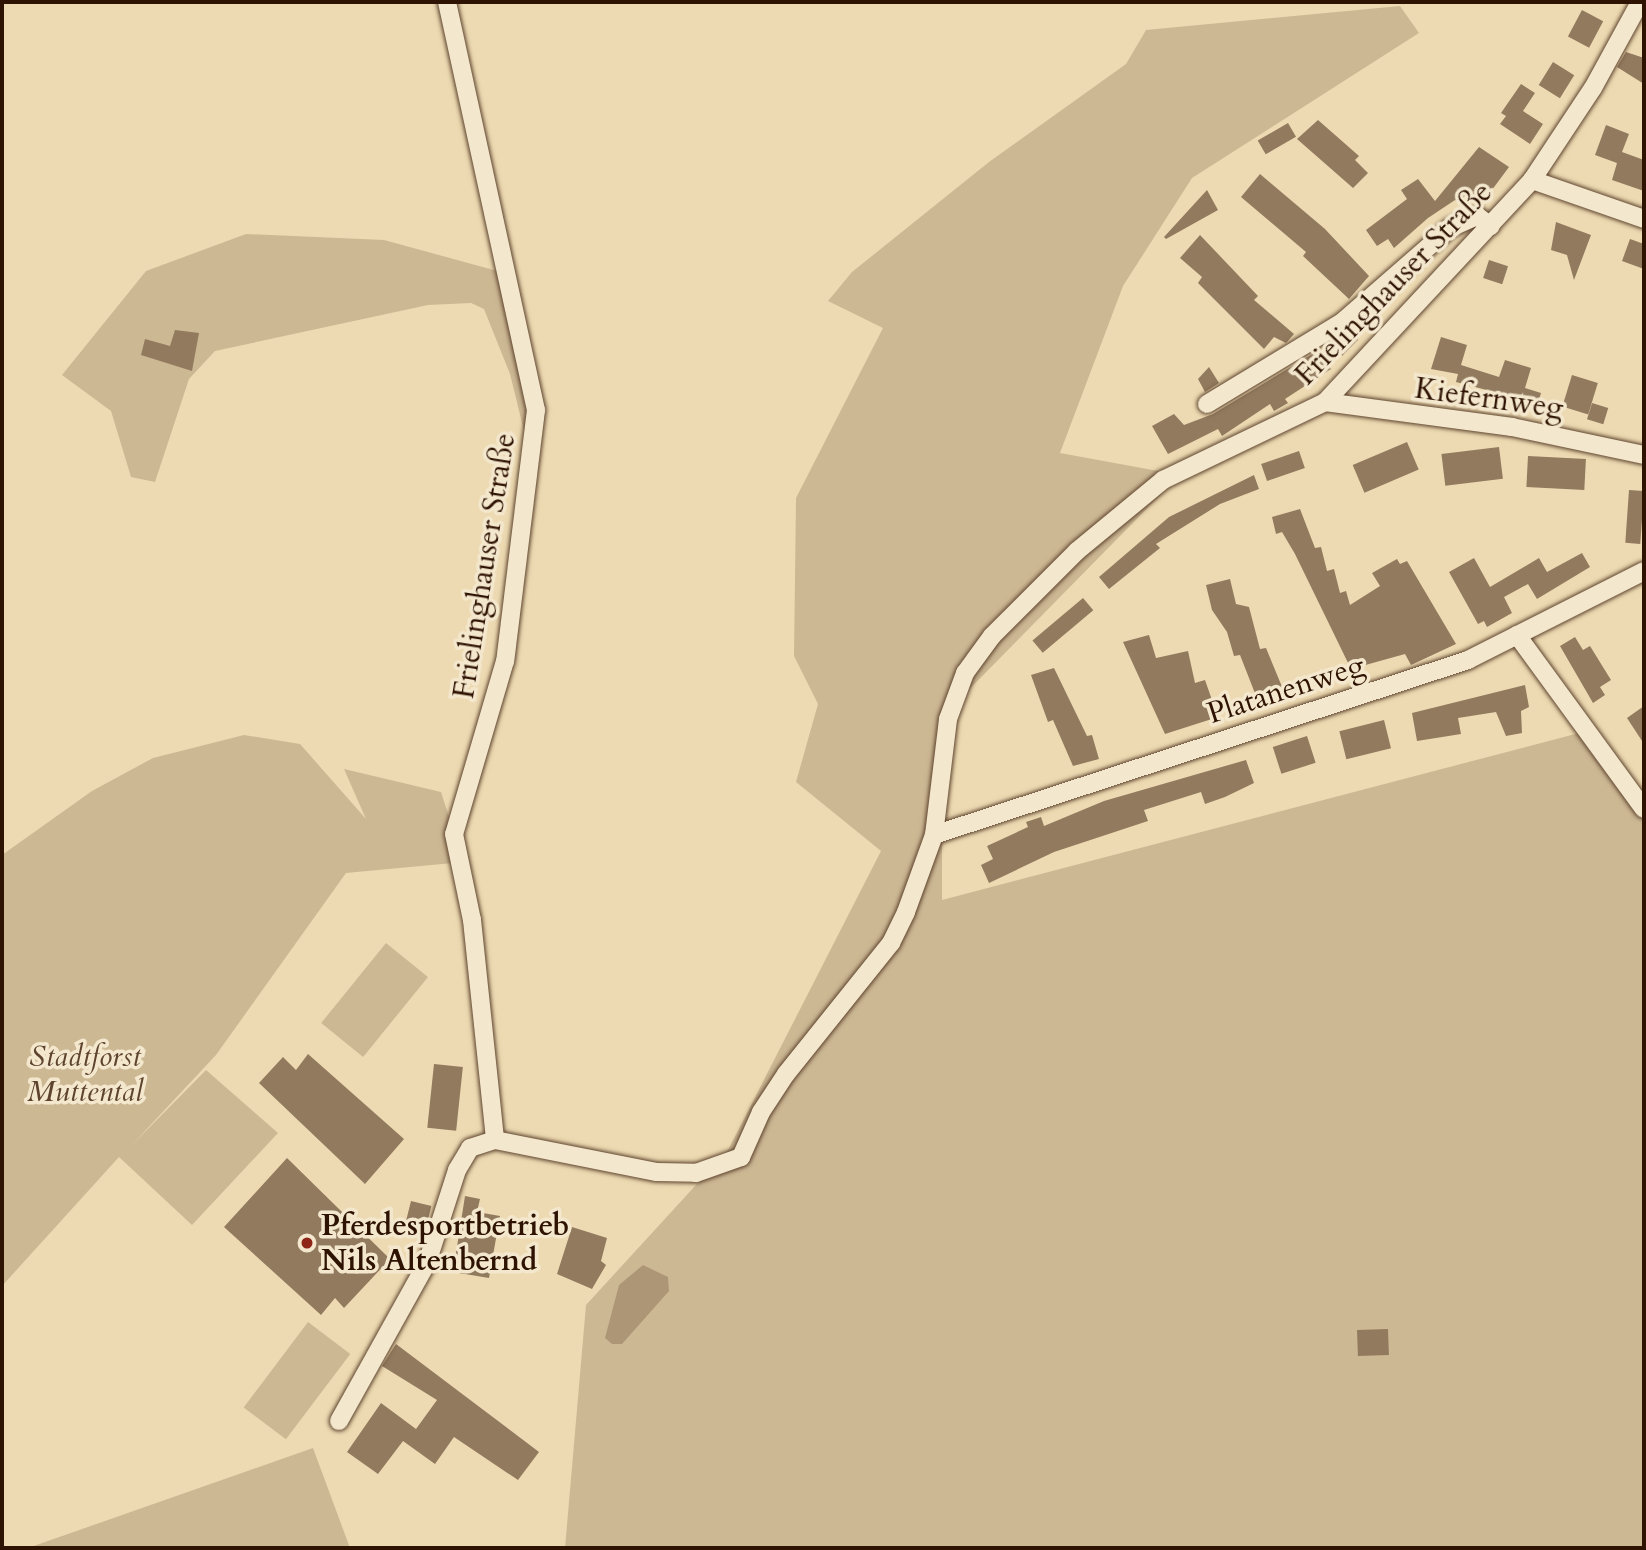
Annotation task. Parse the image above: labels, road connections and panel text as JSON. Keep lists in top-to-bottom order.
{
  "streets": {
    "street": ["Frielinghauser Straße", "Kiefernweg", "Platanenweg"]
  },
  "crossings": [
    ["Frielinghauser Straße", "Kiefernweg"],
    ["Frielinghauser Straße", "Platanenweg"]
  ],
  "parks": ["Stadtforst Muttental"],
  "places": ["Pferdesportbetrieb Nils Altenbernd"]
}
